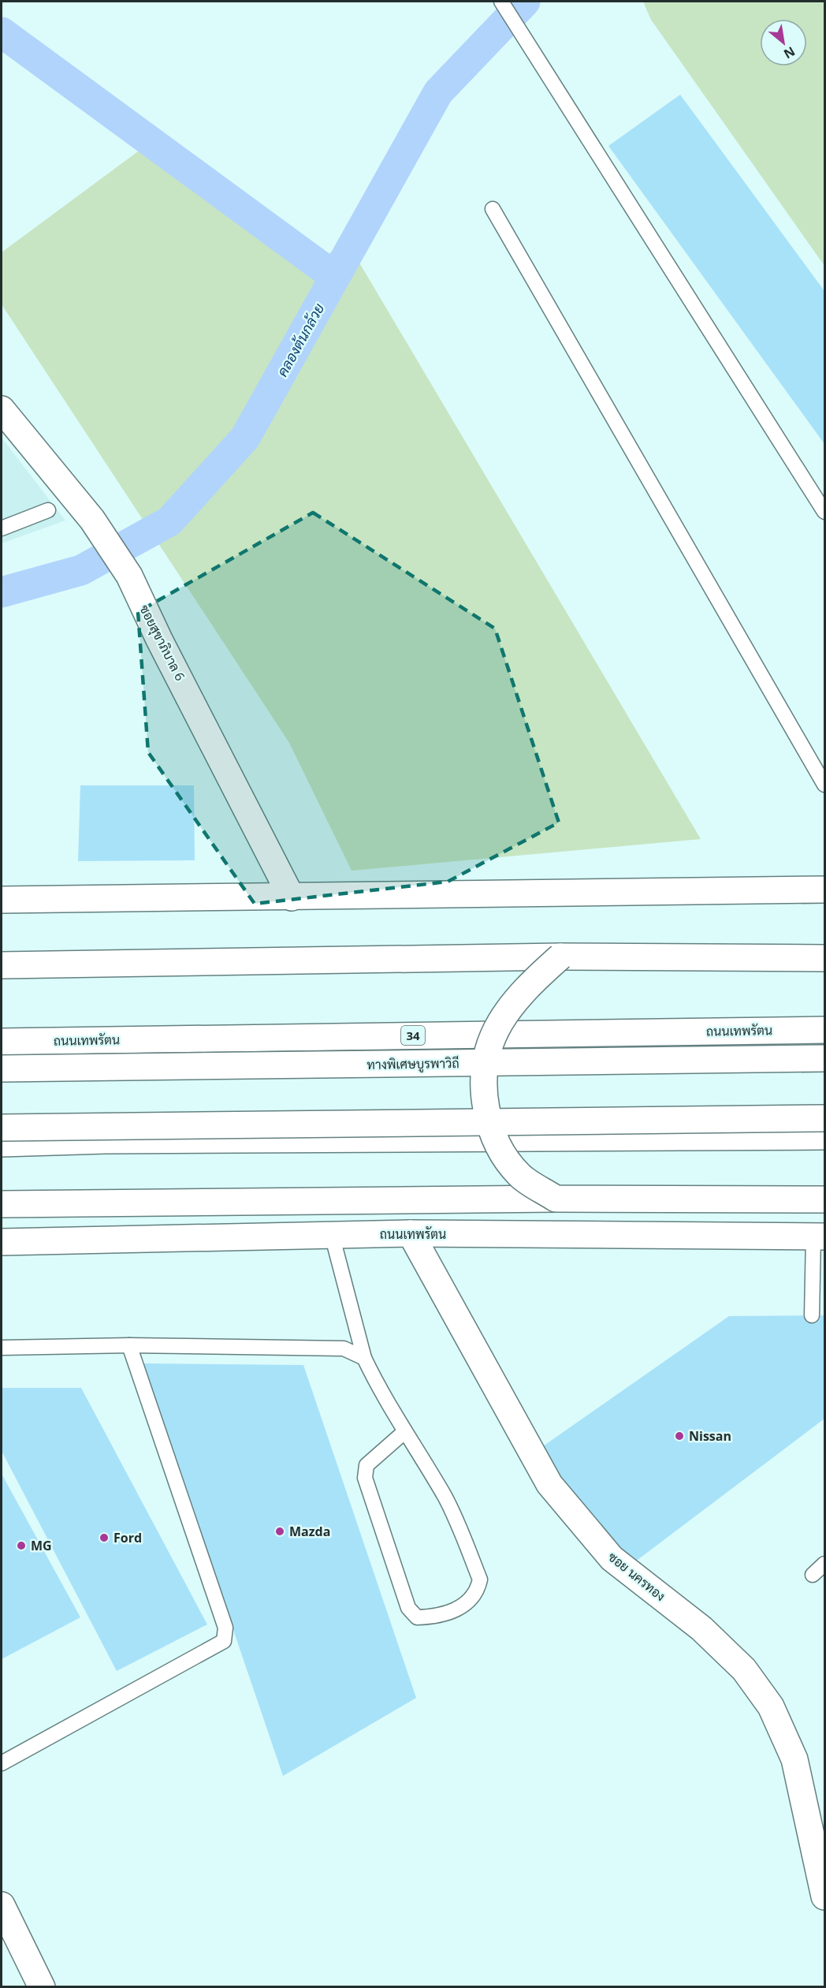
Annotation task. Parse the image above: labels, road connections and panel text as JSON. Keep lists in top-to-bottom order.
{
  "streets": {
    "main road": [
      "ซอยสุขาภิบาล 6",
      "ถนนเทพรัตน",
      "34",
      "ทางพิเศษบูรพาวิถี",
      "ซอย นครทอง"
    ]
  },
  "crossings": [
    ["ถนนเทพรัตน", "ซอย นครทอง"]
  ],
  "water": ["คลองต้นกล้วย"],
  "places": [
    "Nissan",
    "Mazda",
    "Ford",
    "MG"
  ],
  "north": "bottom right"
}
